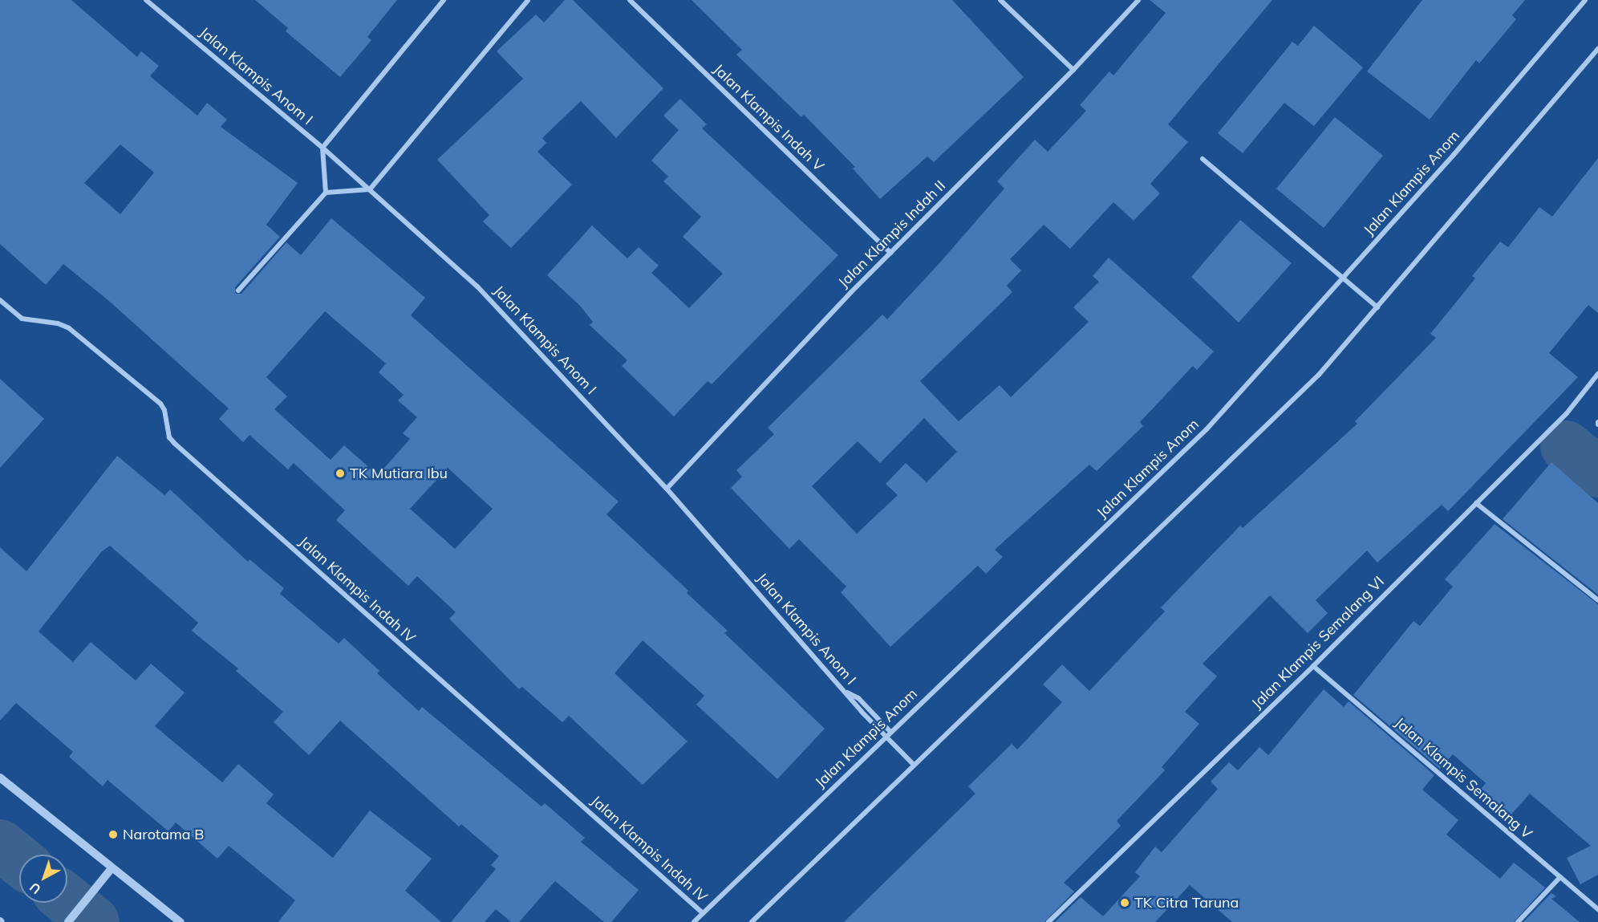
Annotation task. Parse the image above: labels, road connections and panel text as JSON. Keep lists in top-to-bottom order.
{
  "streets": {
    "street": [
      "Jalan Klampis Anom I",
      "Jalan Klampis Indah V",
      "Jalan Klampis Anom",
      "Jalan Klampis Indah II",
      "Jalan Klampis Indah IV",
      "Jalan Klampis Semalang VI",
      "Jalan Klampis Semalang V"
    ]
  },
  "crossings": [
    ["Jalan Klampis Anom I", "Jalan Klampis Anom"],
    ["Jalan Klampis Anom I", "Jalan Klampis Indah II"],
    ["Jalan Klampis Indah V", "Jalan Klampis Indah II"],
    ["Jalan Klampis Anom", "Jalan Klampis Indah IV"],
    ["Jalan Klampis Semalang VI", "Jalan Klampis Semalang V"]
  ],
  "places": ["TK Mutiara Ibu", "Narotama B", "TK Citra Taruna"],
  "north": "bottom left"
}
